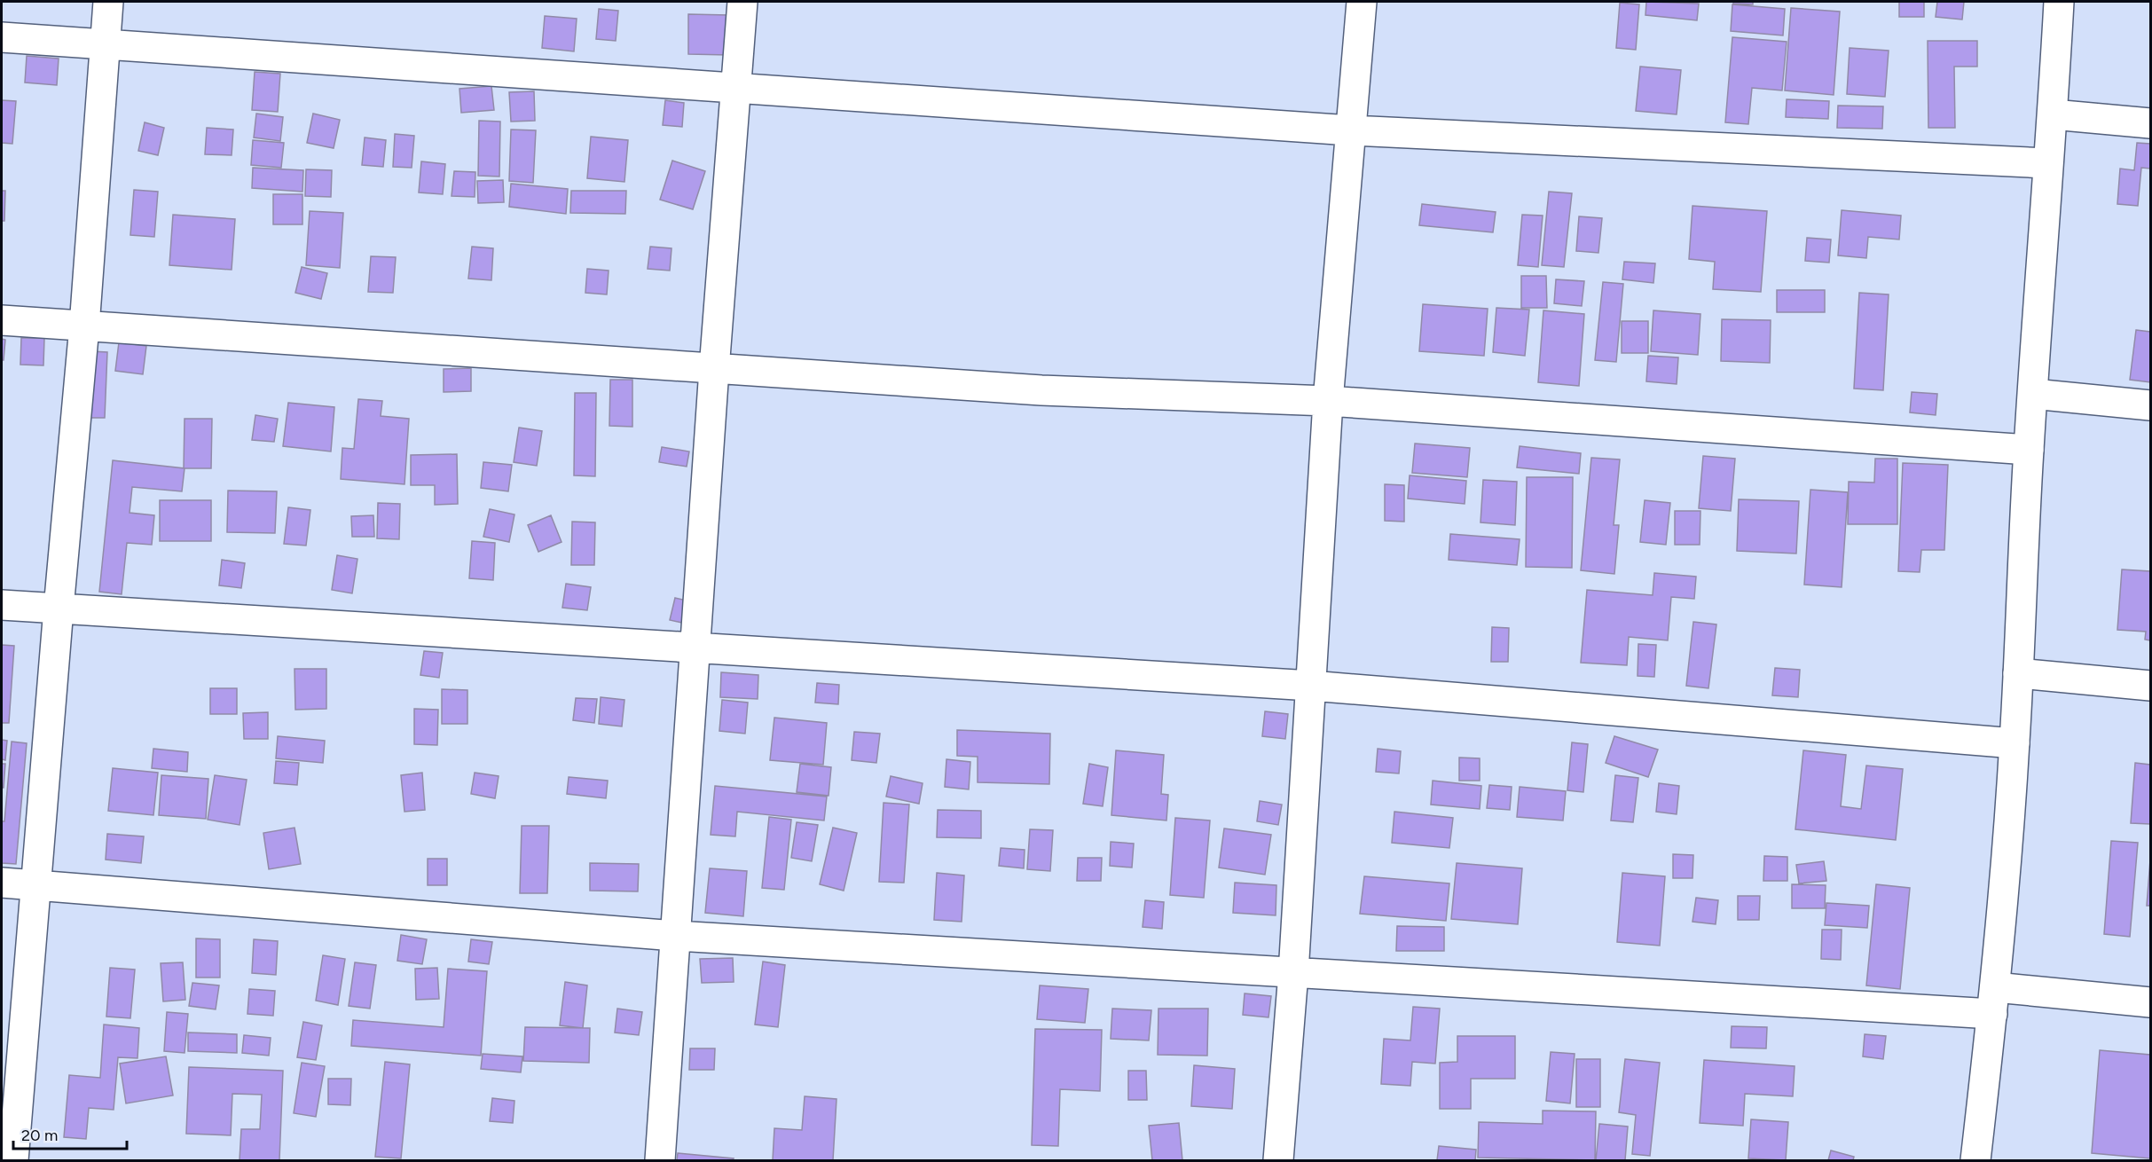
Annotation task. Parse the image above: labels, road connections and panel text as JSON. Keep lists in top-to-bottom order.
{
  "scale_bar": "20 m"
}
